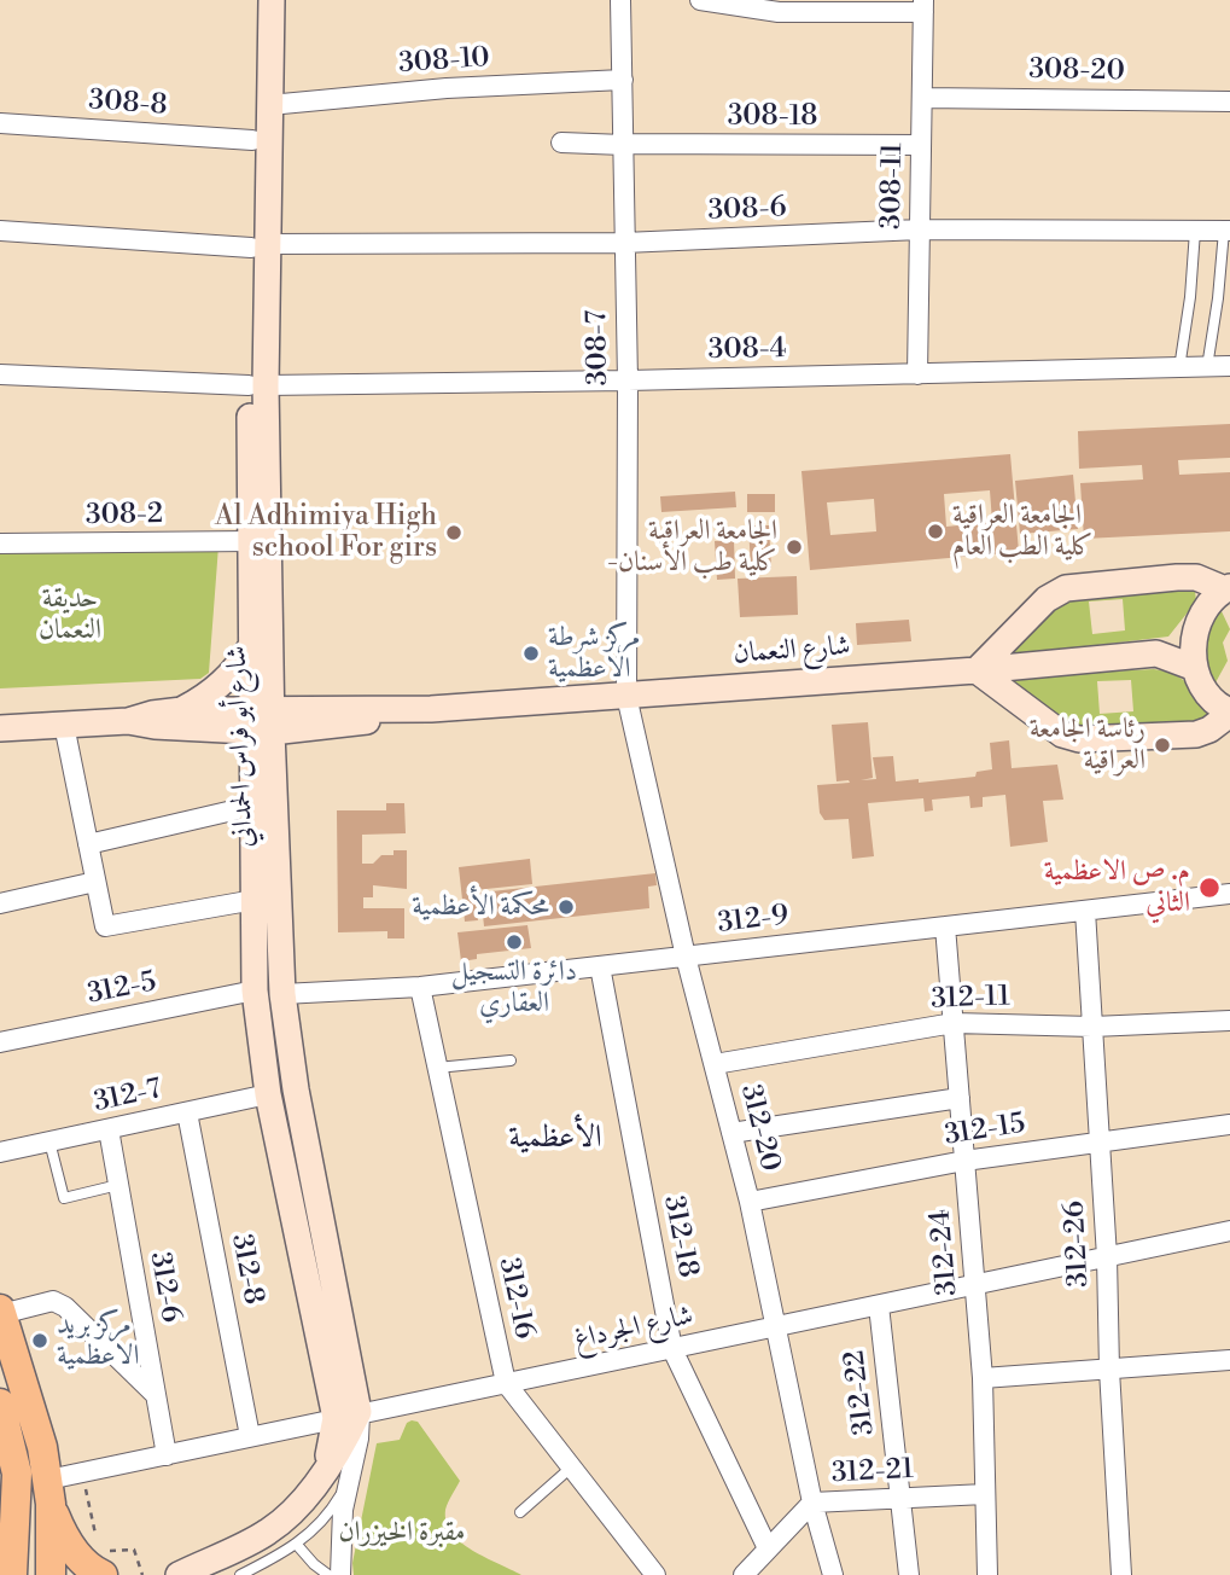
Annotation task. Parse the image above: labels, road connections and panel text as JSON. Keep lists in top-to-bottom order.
{
  "streets": {
    "street": [
      "308-10",
      "308-20",
      "308-8",
      "308-18",
      "308-11",
      "308-6",
      "308-7",
      "308-4",
      "308-2",
      "شارع النعمان",
      "شارع أبو فراس الحمداني",
      "312-9",
      "312-5",
      "312-11",
      "312-7",
      "312-20",
      "312-15",
      "312-18",
      "312-26",
      "312-24",
      "312-8",
      "312-6",
      "312-16",
      "شارع الجرداغ",
      "312-22",
      "312-21"
    ]
  },
  "crossings": [
    ["308-10", "308-7"],
    ["308-10", "شارع أبو فراس الحمداني"],
    ["308-20", "308-11"],
    ["308-8", "شارع أبو فراس الحمداني"],
    ["308-18", "308-11"],
    ["308-18", "308-7"],
    ["308-11", "308-6"],
    ["308-11", "308-4"],
    ["308-6", "308-7"],
    ["308-6", "شارع أبو فراس الحمداني"],
    ["308-7", "308-4"],
    ["308-7", "شارع النعمان"],
    ["308-7", "312-20"],
    ["308-4", "شارع أبو فراس الحمداني"],
    ["308-2", "شارع أبو فراس الحمداني"],
    ["شارع النعمان", "شارع أبو فراس الحمداني"],
    ["شارع النعمان", "312-20"],
    ["شارع أبو فراس الحمداني", "312-9"],
    ["شارع أبو فراس الحمداني", "312-5"],
    ["شارع أبو فراس الحمداني", "312-7"],
    ["شارع أبو فراس الحمداني", "شارع الجرداغ"],
    ["312-9", "312-20"],
    ["312-9", "312-18"],
    ["312-9", "312-26"],
    ["312-9", "312-24"],
    ["312-9", "312-16"],
    ["312-11", "312-20"],
    ["312-11", "312-26"],
    ["312-11", "312-24"],
    ["312-7", "312-8"],
    ["312-7", "312-6"],
    ["312-20", "312-15"],
    ["312-20", "شارع الجرداغ"],
    ["312-20", "312-21"],
    ["312-15", "312-26"],
    ["312-15", "312-24"],
    ["312-18", "شارع الجرداغ"],
    ["312-18", "312-21"],
    ["312-26", "شارع الجرداغ"],
    ["312-24", "شارع الجرداغ"],
    ["312-24", "312-21"],
    ["312-8", "شارع الجرداغ"],
    ["312-6", "شارع الجرداغ"],
    ["312-16", "شارع الجرداغ"],
    ["شارع الجرداغ", "312-22"],
    ["312-22", "312-21"]
  ],
  "districts": ["الأعظمية"],
  "parks": ["حديقة النعمان", "مقبرة الخيزران"],
  "places": [
    "الجامعة العراقية كلية الطب العام",
    "Al Adhimiya High school For girs",
    "الجامعة العراقية -كلية طب الأسنان",
    "مركز شرطة الاعظمية",
    "رئاسة الجامعة العراقية",
    "م. ص الاعظمية الثاني",
    "محكمة الأعظمية",
    "دائرة التسجيل العقاري",
    "مركز بريد الاعظمية"
  ]
}
